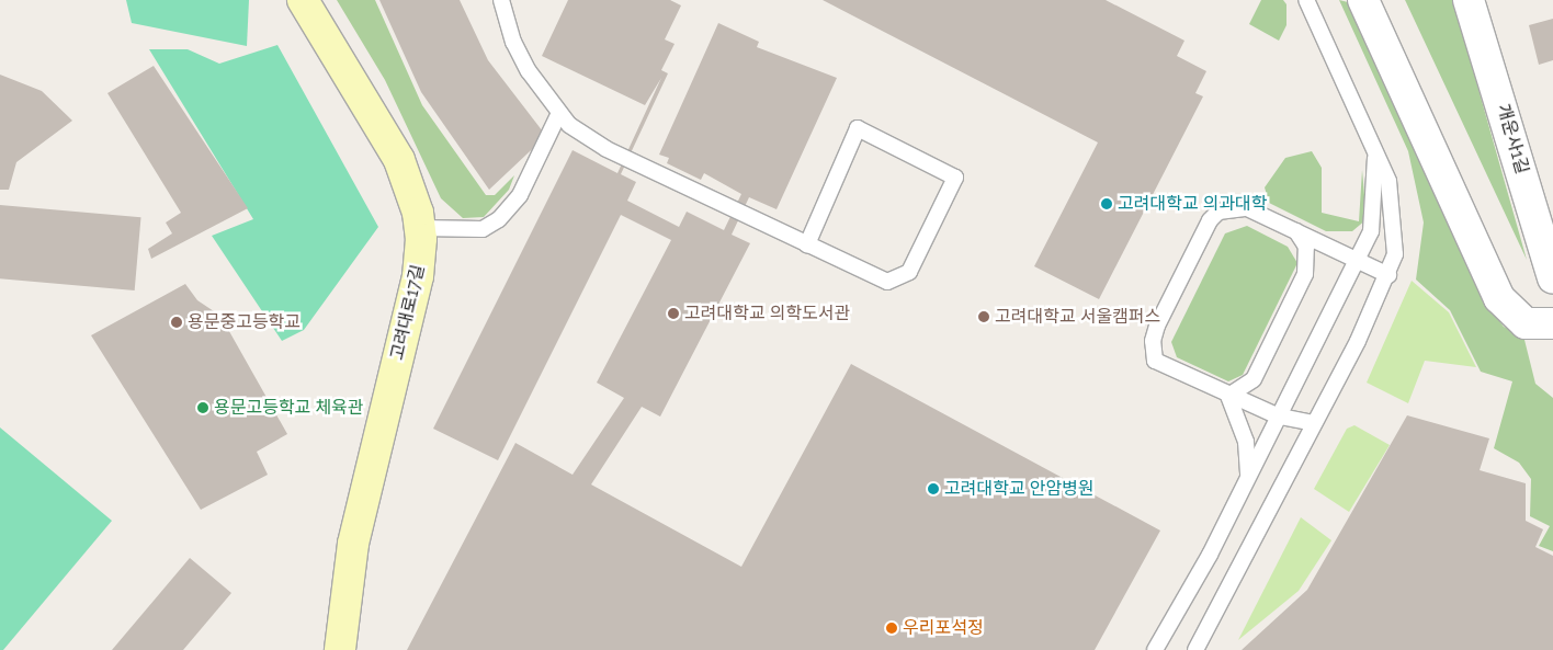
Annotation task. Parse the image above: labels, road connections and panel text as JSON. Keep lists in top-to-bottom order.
{
  "streets": {
    "street": ["개운사1길", "고려대로17길"]
  },
  "places": [
    "고려대학교 의과대학",
    "고려대학교 의학도서관",
    "고려대학교 서울캠퍼스",
    "용문중고등학교",
    "용문고등학교 체육관",
    "고려대학교 안암병원",
    "우리포석정"
  ]
}
